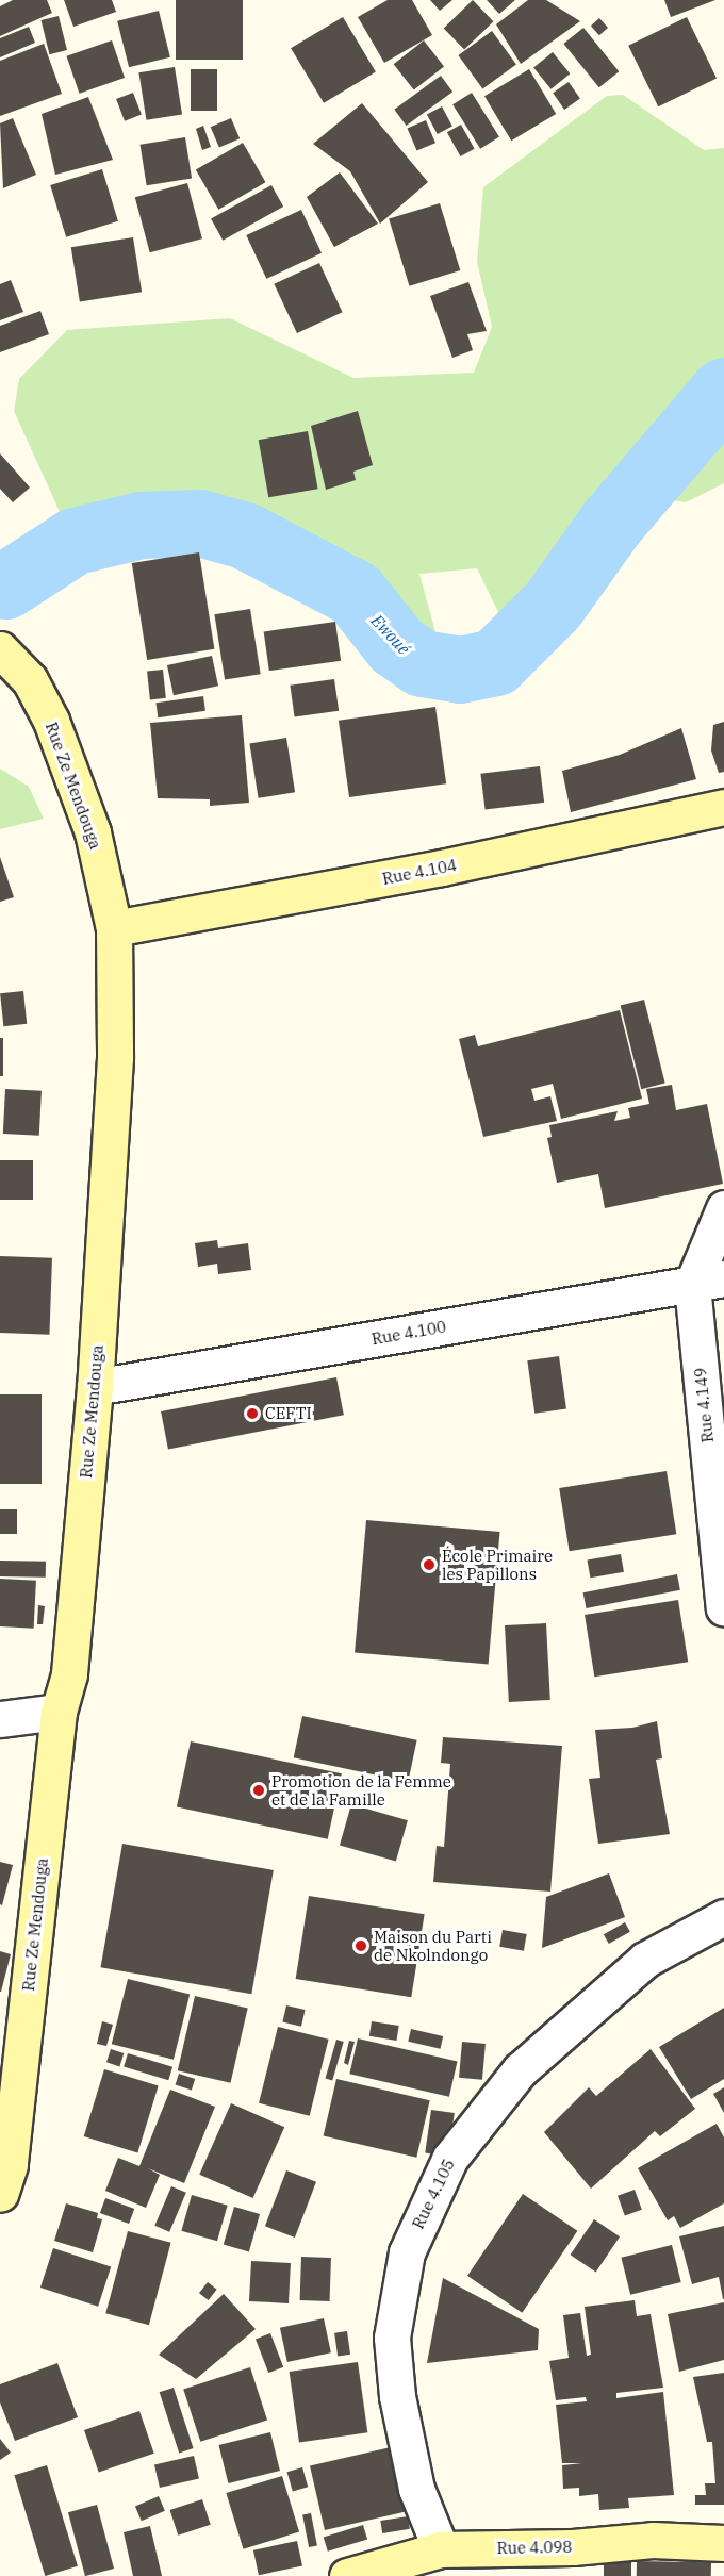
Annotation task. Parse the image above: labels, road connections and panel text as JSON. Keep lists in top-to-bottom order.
{
  "streets": {
    "main road": ["Rue Ze Mendouga", "Rue 4.104", "Rue 4.098"],
    "street": ["Rue 4.100", "Rue 4.149", "Rue 4.105"]
  },
  "crossings": [
    ["Rue Ze Mendouga", "Rue 4.104"],
    ["Rue Ze Mendouga", "Rue 4.100"],
    ["Rue 4.100", "Rue 4.149"],
    ["Rue 4.105", "Rue 4.098"]
  ],
  "water": ["Ewoué"],
  "places": [
    "CEFTI",
    "École Primaire les Papillons",
    "Promotion de la Femme et de la Famille",
    "Maison du Parti de Nkolndongo"
  ]
}
